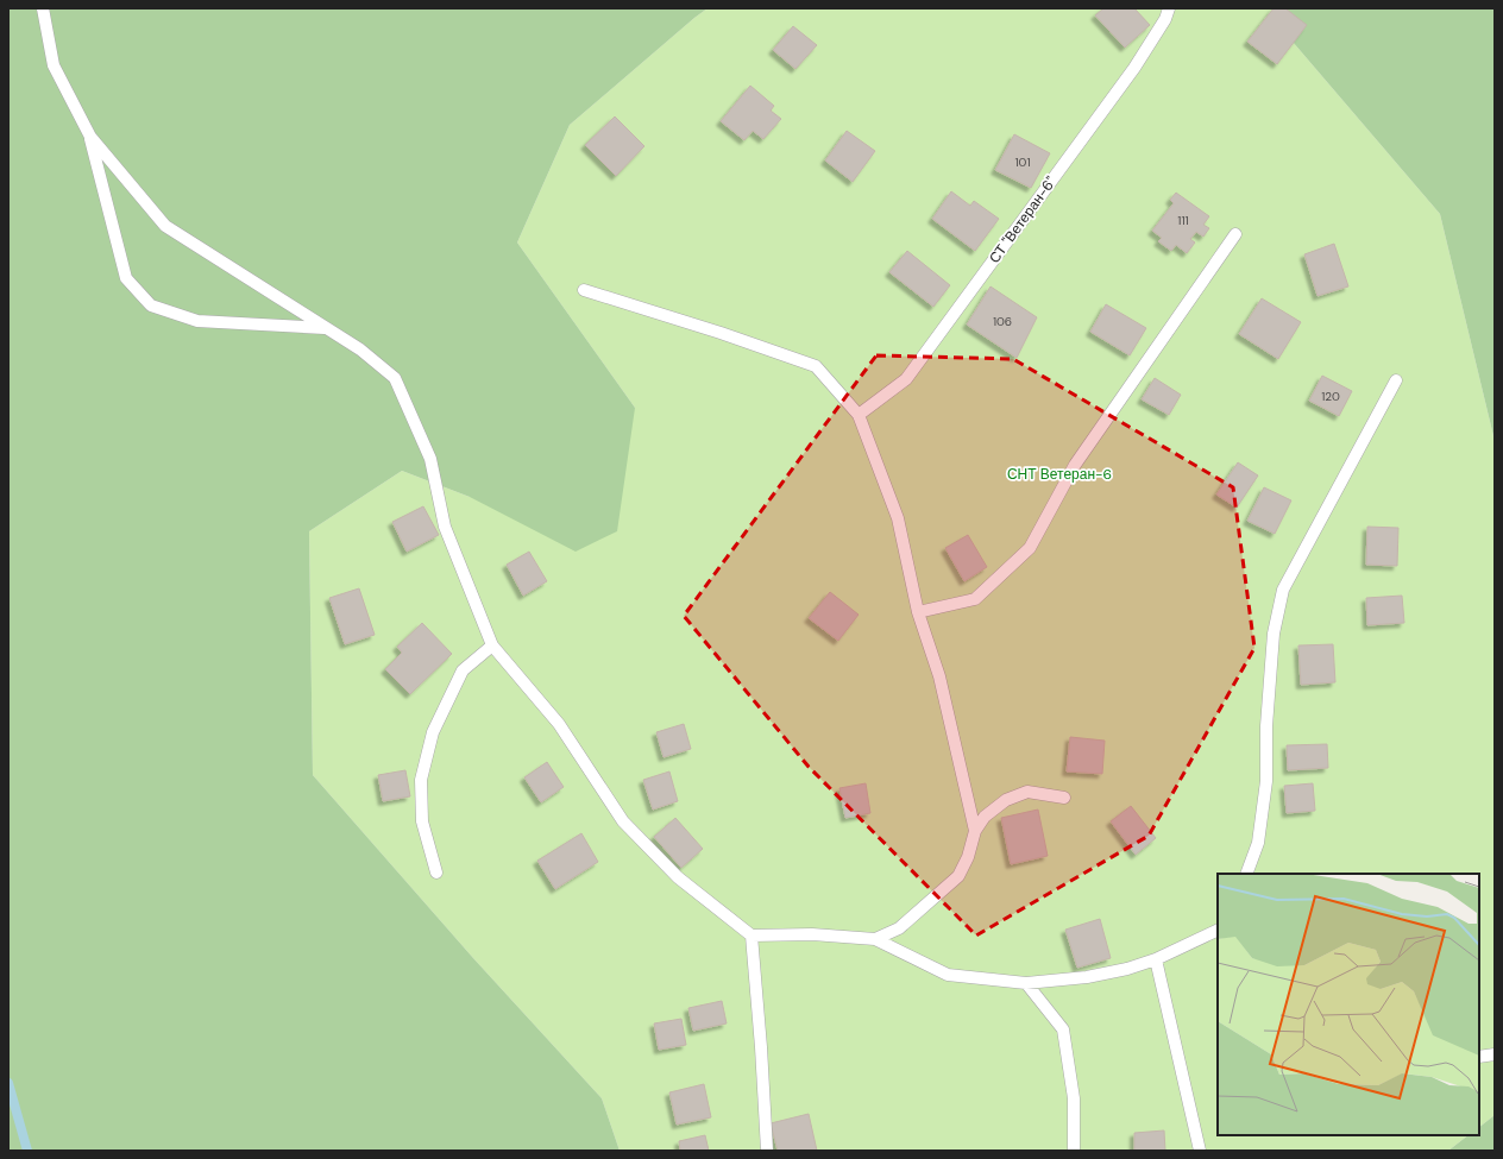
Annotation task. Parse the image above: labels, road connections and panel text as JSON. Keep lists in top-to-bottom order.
{
  "streets": {
    "lane": ["СТ \"Ветеран-6\""]
  },
  "parks": ["СНТ Ветеран-6"],
  "house_numbers": [
    "101",
    "111",
    "106",
    "120"
  ]
}
